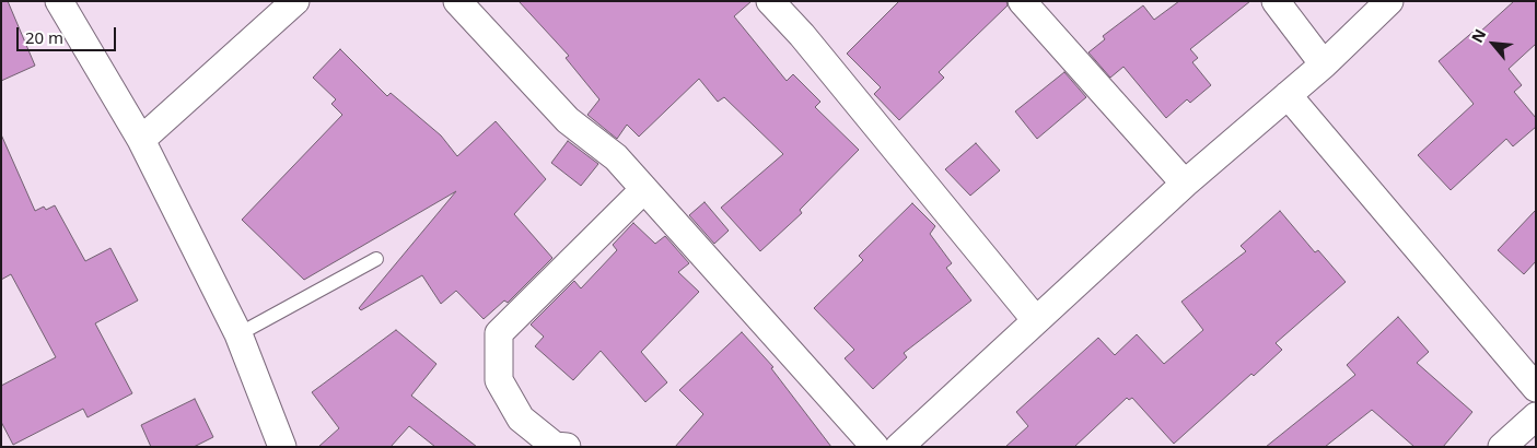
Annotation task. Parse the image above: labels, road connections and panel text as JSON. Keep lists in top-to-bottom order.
{
  "scale_bar": "20 m",
  "north": "top left"
}
